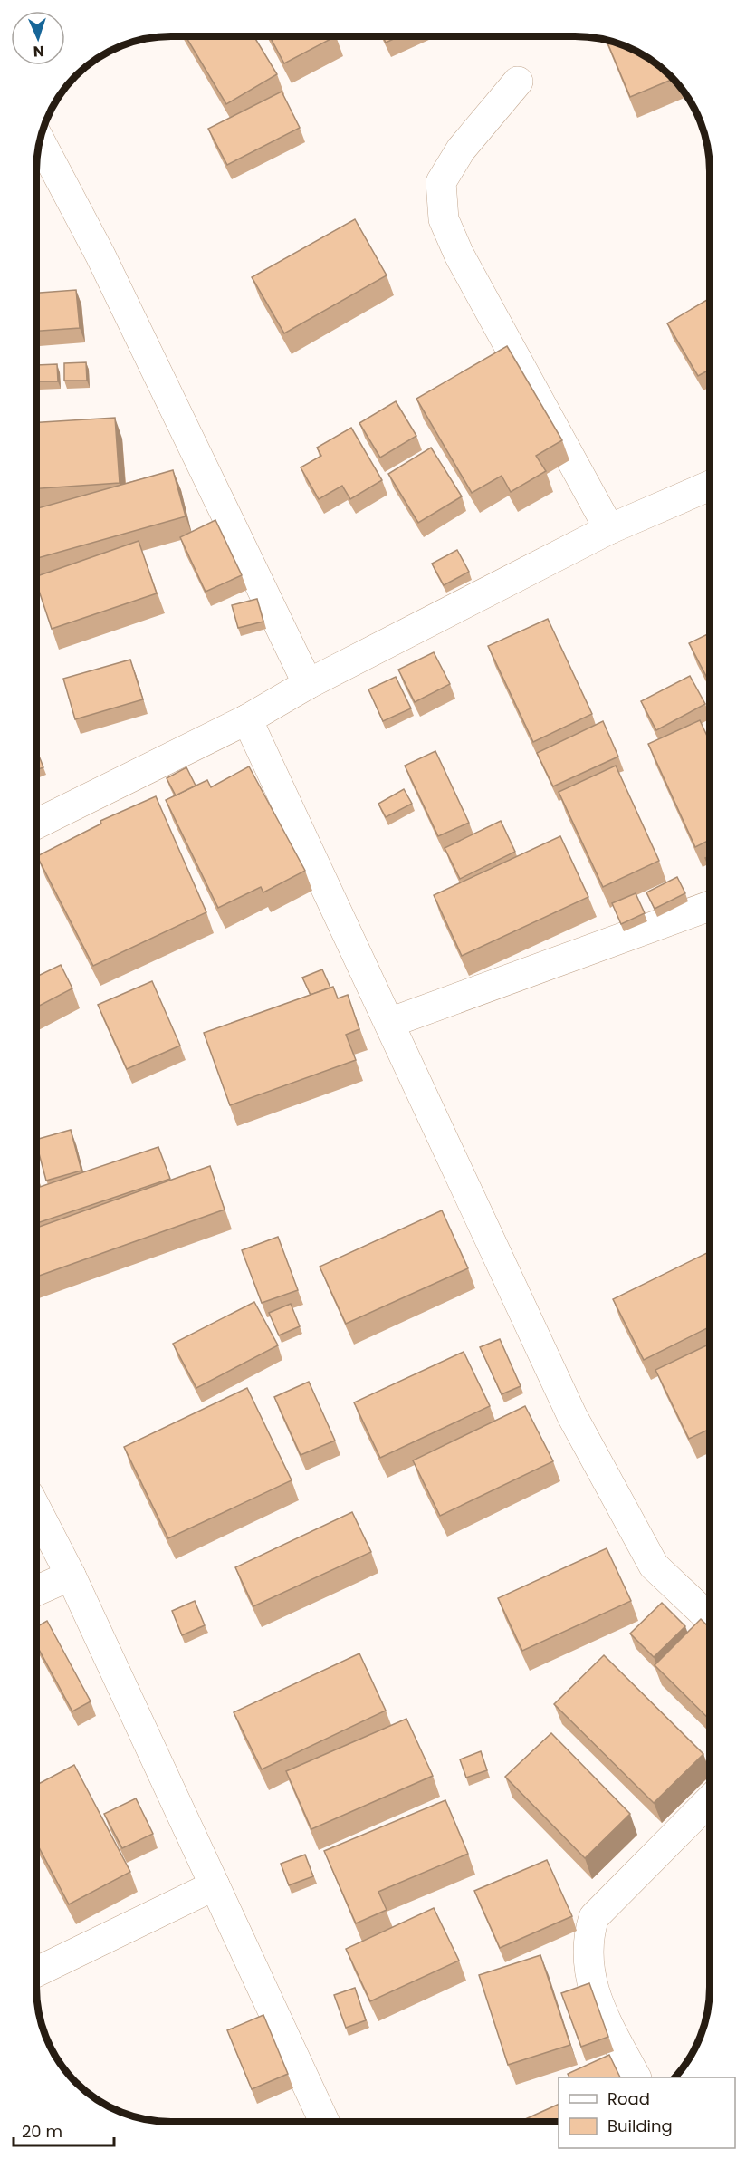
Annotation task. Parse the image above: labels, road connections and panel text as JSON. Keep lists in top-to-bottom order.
{
  "legend": ["Road", "Building"],
  "scale_bar": "20 m",
  "north": "bottom"
}
